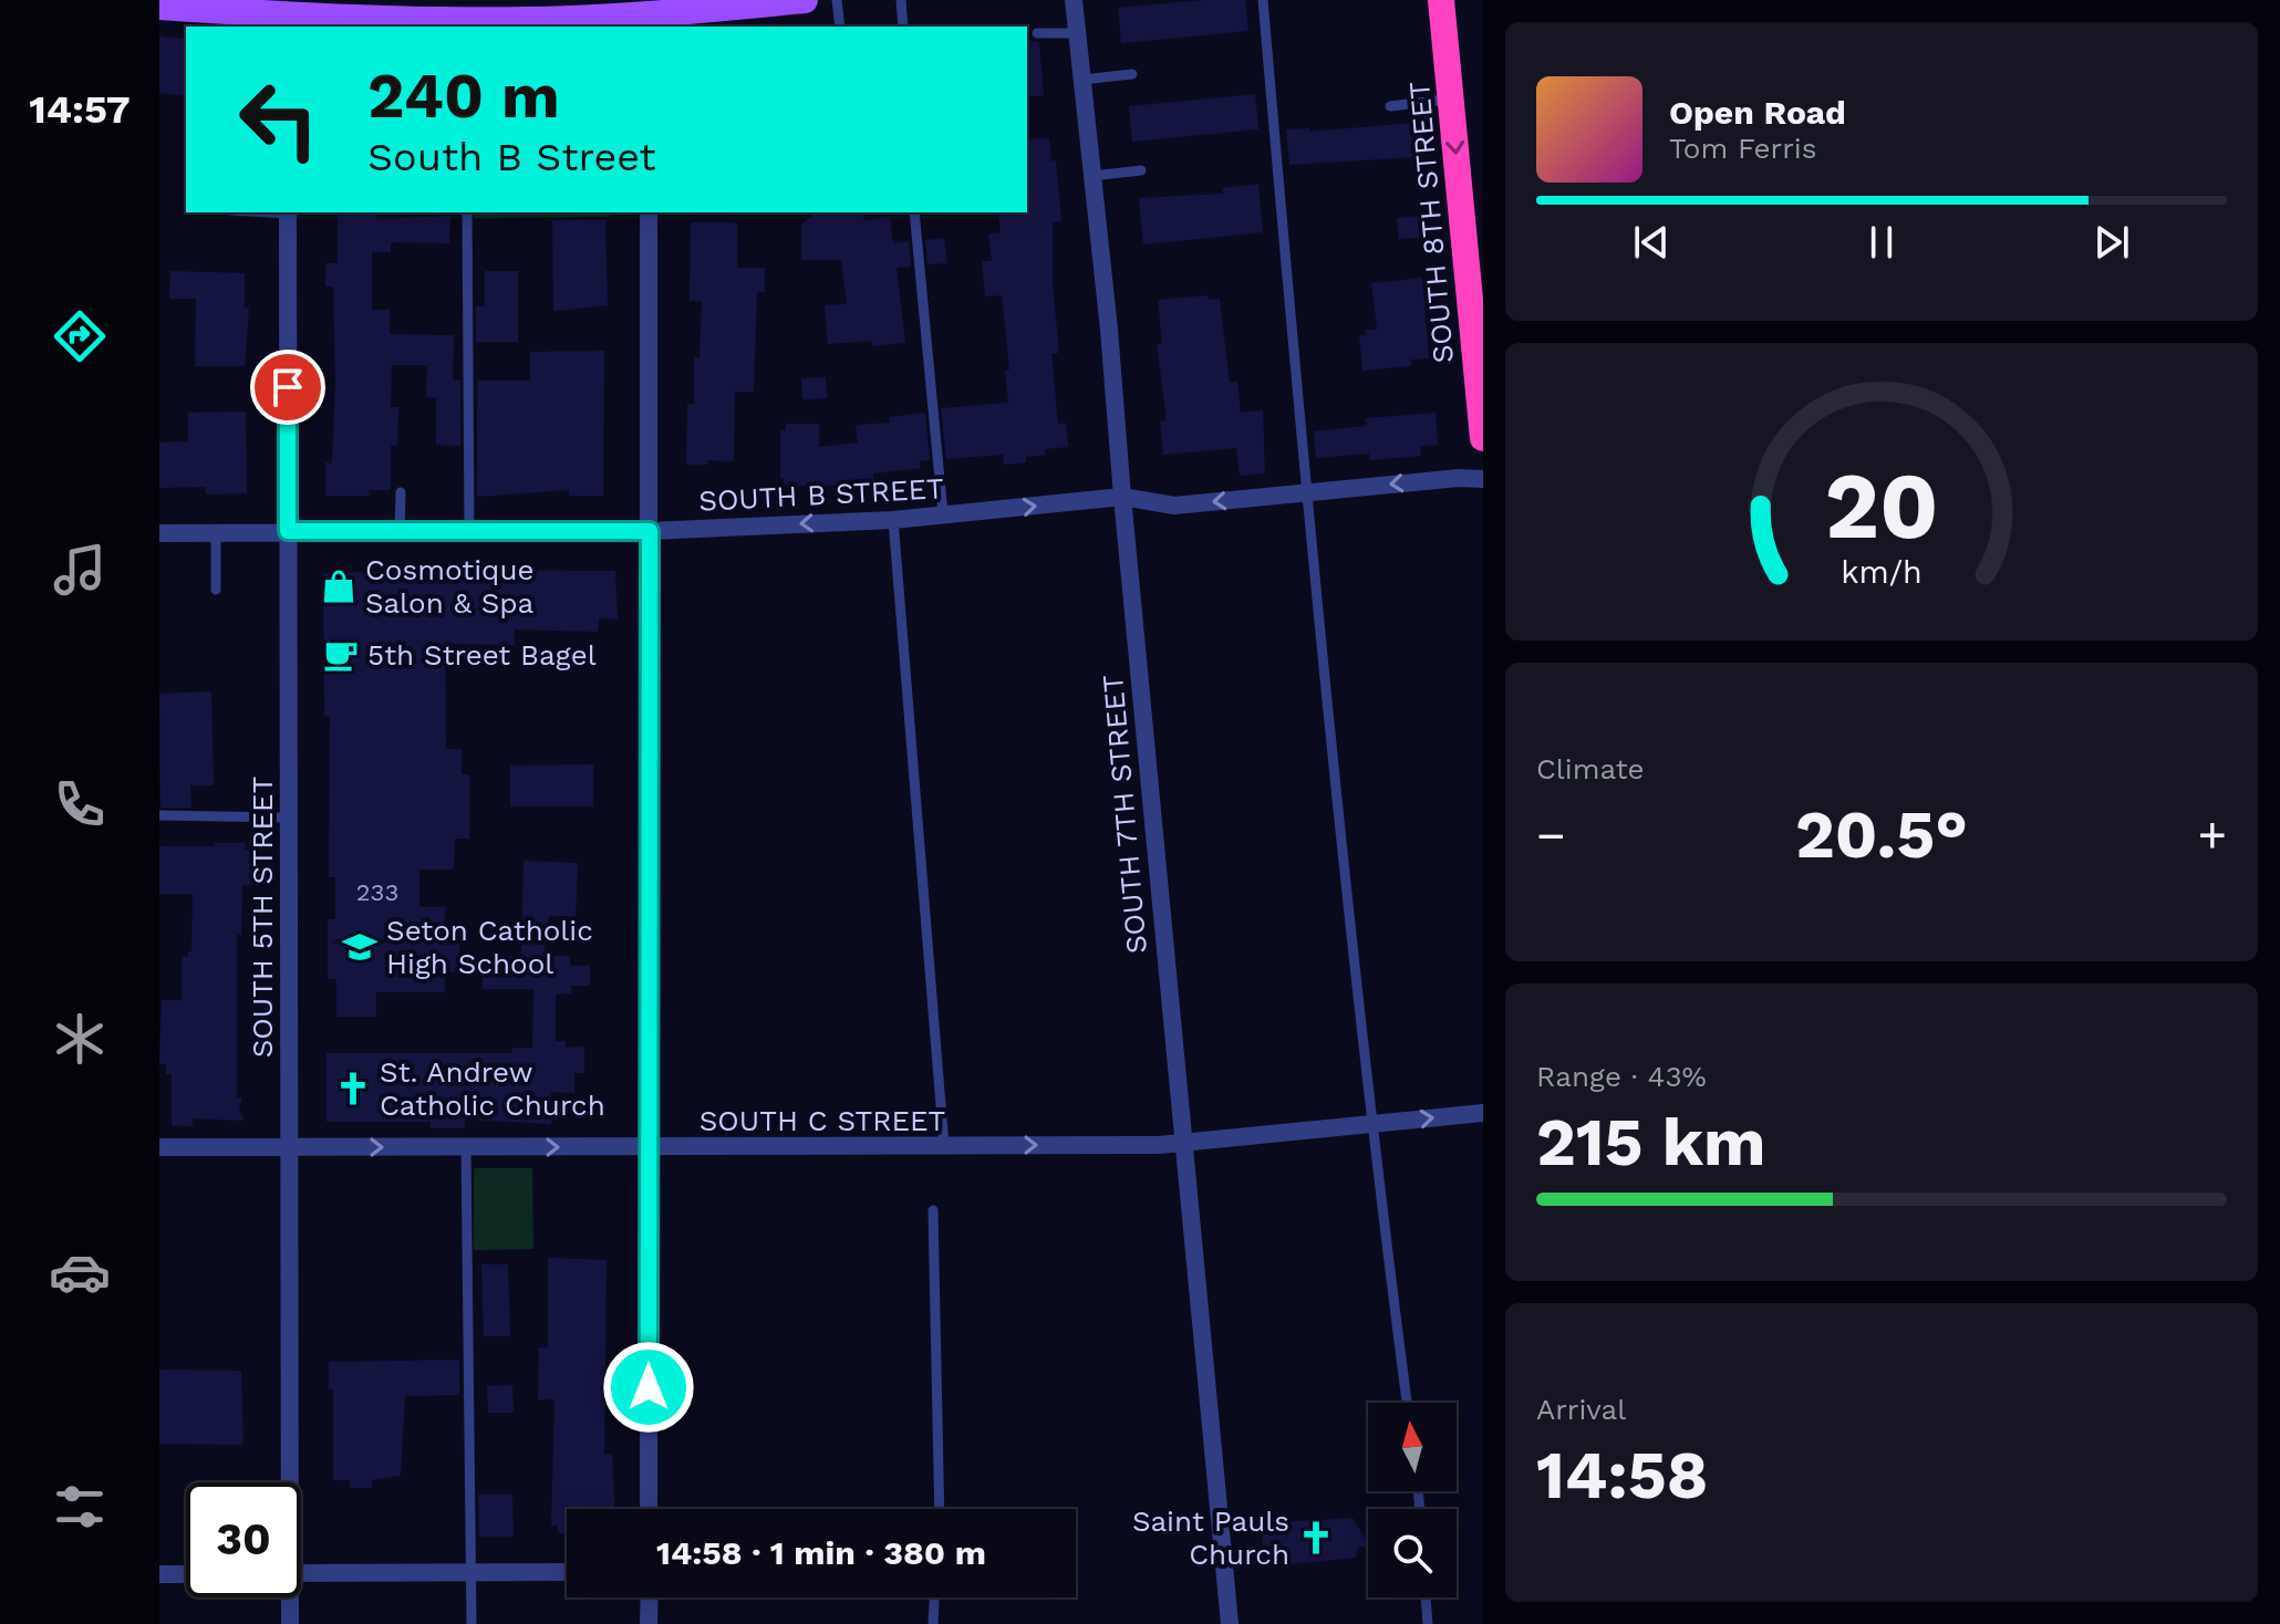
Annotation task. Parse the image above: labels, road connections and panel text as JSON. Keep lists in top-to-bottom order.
{
  "streets": {
    "highway": ["SOUTH 8TH STREET"],
    "street": [
      "SOUTH B STREET",
      "SOUTH 7TH STREET",
      "SOUTH 5TH STREET",
      "SOUTH C STREET"
    ]
  },
  "crossings": [
    ["SOUTH B STREET", "SOUTH 7TH STREET"],
    ["SOUTH B STREET", "SOUTH 5TH STREET"],
    ["SOUTH 7TH STREET", "SOUTH C STREET"],
    ["SOUTH 5TH STREET", "SOUTH C STREET"]
  ],
  "one_way": ["SOUTH 8TH STREET", "SOUTH C STREET"],
  "places": {
    "shop": ["Cosmotique Salon & Spa"],
    "cafe": ["5th Street Bagel"],
    "school or university": ["Seton Catholic High School"],
    "church": ["St. Andrew Catholic Church", "Saint Pauls Church"]
  },
  "house_numbers": ["233"],
  "north": "top",
  "page": {
    "tabs": "14:57",
    "turn": ["240 m", "South B Street"],
    "song": ["Open Road", "Tom Ferris"],
    "tile": [
      "Climate",
      ["Range · 43%", "215 km"],
      ["Arrival", "14:58"]
    ],
    "heat": ["−", "20.5°", "+"],
    "limit": "30",
    "trip": "14:58 · 1 min · 380 m",
    "gauge": ["20", "km/h"]
  }
}
